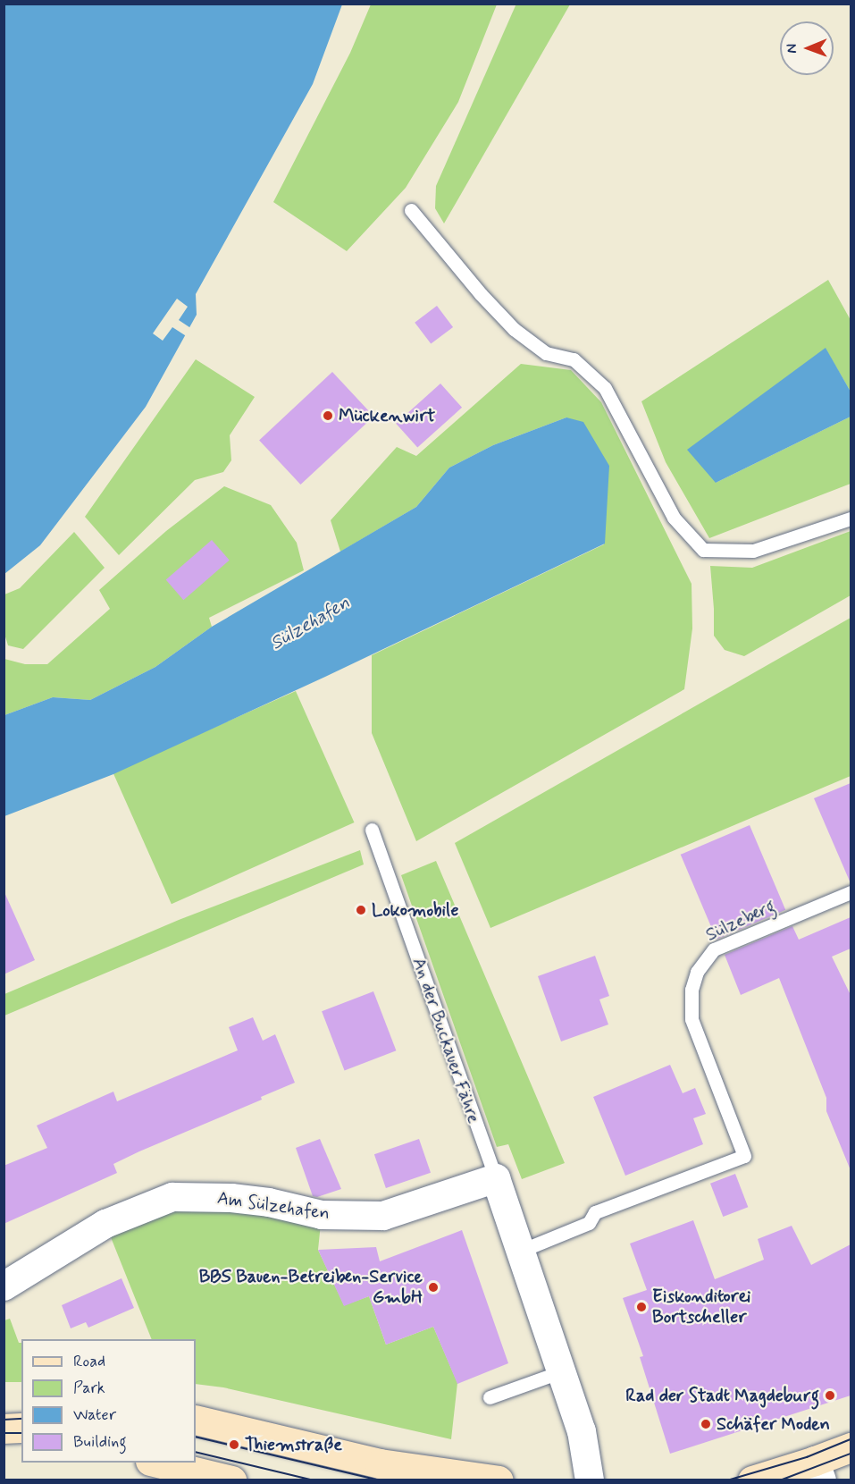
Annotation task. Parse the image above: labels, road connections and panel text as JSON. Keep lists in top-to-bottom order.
{
  "streets": {
    "street": ["An der Buckauer Fähre", "Am Sülzehafen"],
    "lane": ["Sülzeberg"]
  },
  "crossings": [
    ["Sülzeberg", "An der Buckauer Fähre"],
    ["An der Buckauer Fähre", "Am Sülzehafen"]
  ],
  "water": ["Sülzehafen"],
  "places": [
    "Mückenwirt",
    "Lokomobile",
    "BBS Bauen-Betreiben-Service GmbH",
    "Eiskonditorei Bortscheller",
    "Rad der Stadt Magdeburg",
    "Schäfer Moden",
    "Thiemstraße"
  ],
  "legend": [
    "Road",
    "Park",
    "Water",
    "Building"
  ],
  "north": "left"
}
